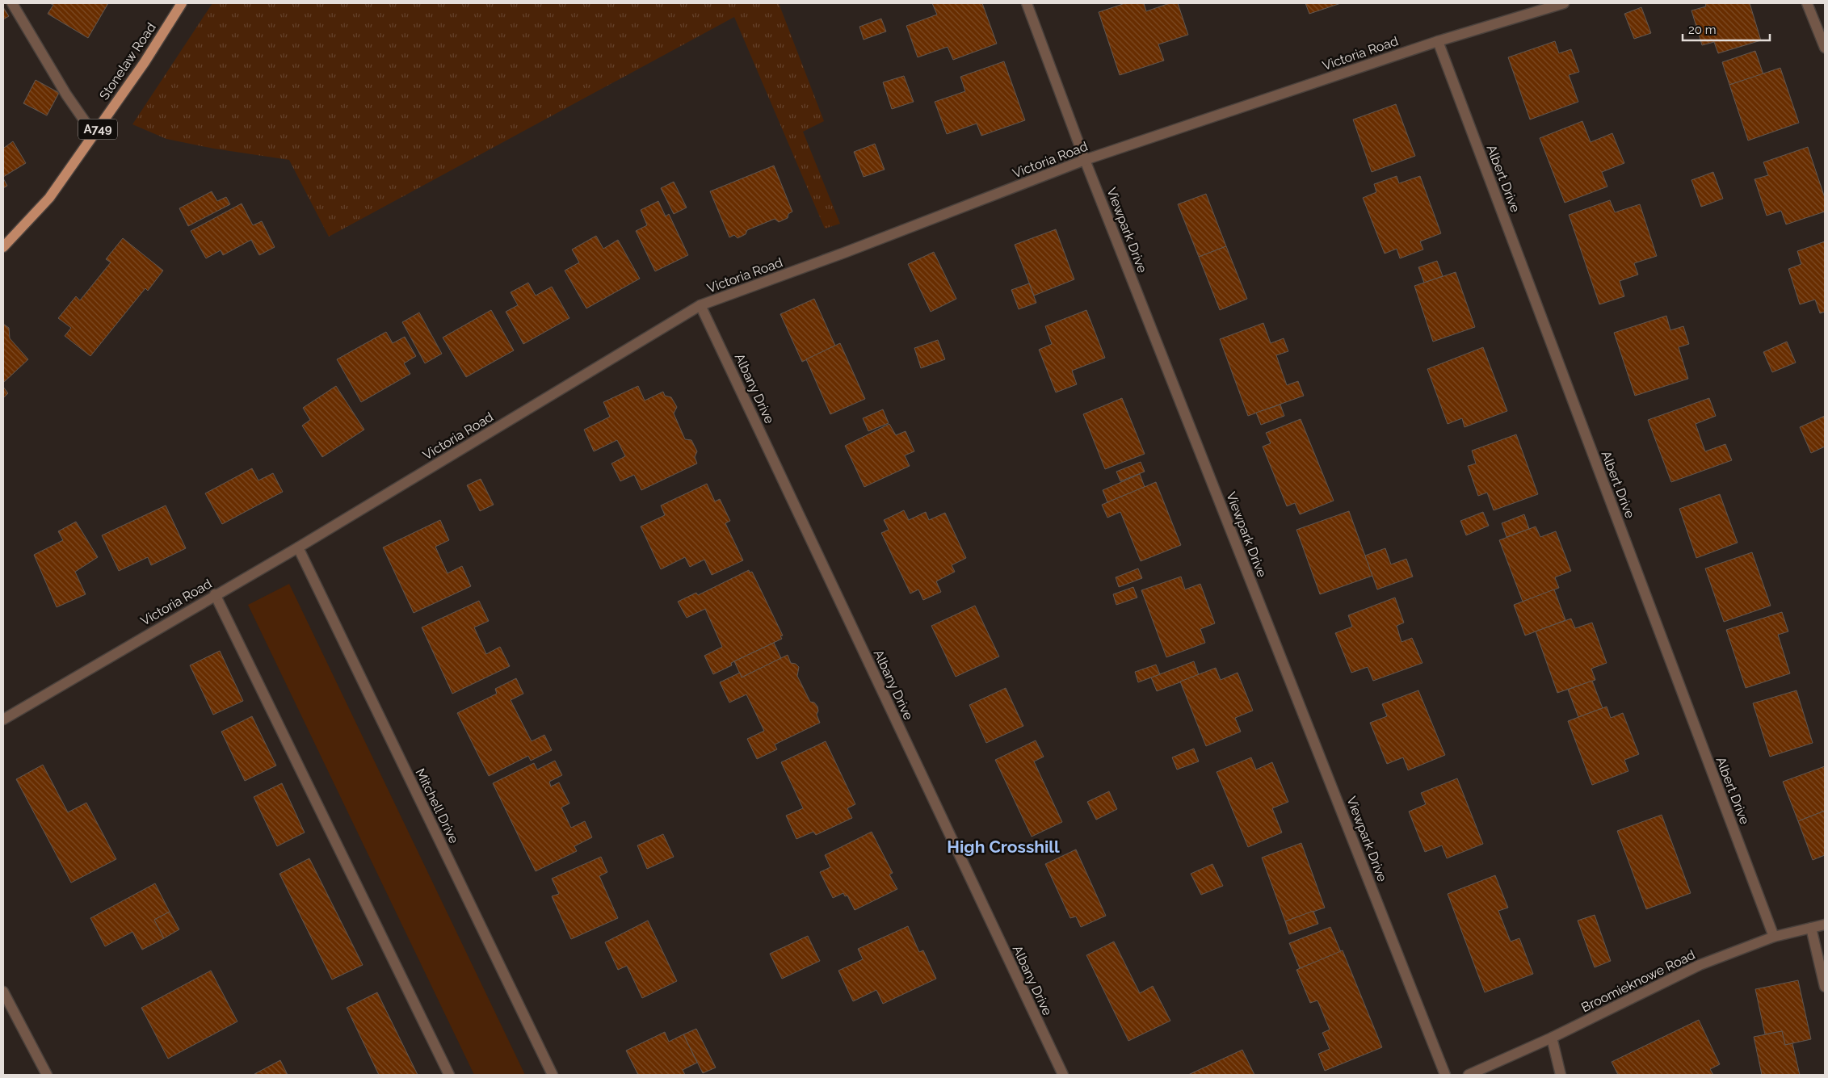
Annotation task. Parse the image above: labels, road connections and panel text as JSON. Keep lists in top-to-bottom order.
{
  "streets": {
    "main road": ["Stonelaw Road", "A749"],
    "street": [
      "Victoria Road",
      "Albert Drive",
      "Viewpark Drive",
      "Albany Drive",
      "Mitchell Drive",
      "Broomieknowe Road"
    ]
  },
  "crossings": [
    ["Victoria Road", "Albert Drive"],
    ["Victoria Road", "Viewpark Drive"],
    ["Victoria Road", "Albany Drive"],
    ["Victoria Road", "Mitchell Drive"],
    ["Albert Drive", "Broomieknowe Road"]
  ],
  "districts": ["High Crosshill"],
  "scale_bar": "20 m"
}
